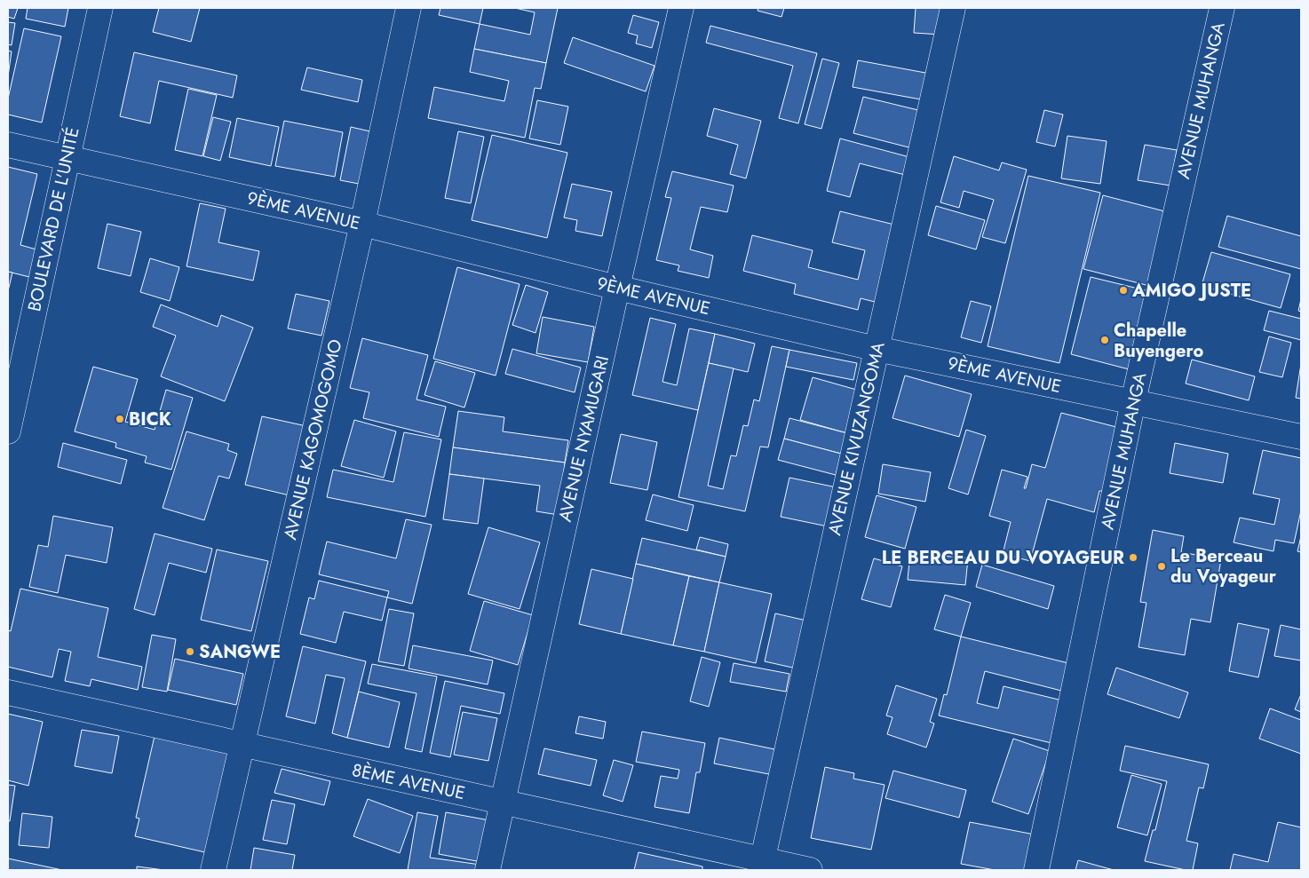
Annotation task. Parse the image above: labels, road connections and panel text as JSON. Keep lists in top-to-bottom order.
{
  "streets": {
    "street": [
      "AVENUE MUHANGA",
      "9ÈME AVENUE",
      "BOULEVARD DE L'UNITÉ",
      "AVENUE NYAMUGARI",
      "AVENUE KIVUZANGOMA",
      "AVENUE KAGOMOGOMO",
      "8ÈME AVENUE"
    ]
  },
  "crossings": [
    ["AVENUE MUHANGA", "9ÈME AVENUE"],
    ["9ÈME AVENUE", "BOULEVARD DE L'UNITÉ"],
    ["9ÈME AVENUE", "AVENUE NYAMUGARI"],
    ["9ÈME AVENUE", "AVENUE KIVUZANGOMA"],
    ["9ÈME AVENUE", "AVENUE KAGOMOGOMO"],
    ["AVENUE NYAMUGARI", "8ÈME AVENUE"],
    ["AVENUE KIVUZANGOMA", "8ÈME AVENUE"],
    ["AVENUE KAGOMOGOMO", "8ÈME AVENUE"]
  ],
  "places": [
    "AMIGO JUSTE",
    "Chapelle Buyengero",
    "BICK",
    "LE BERCEAU DU VOYAGEUR",
    "Le Berceau du Voyageur",
    "SANGWE"
  ]
}
